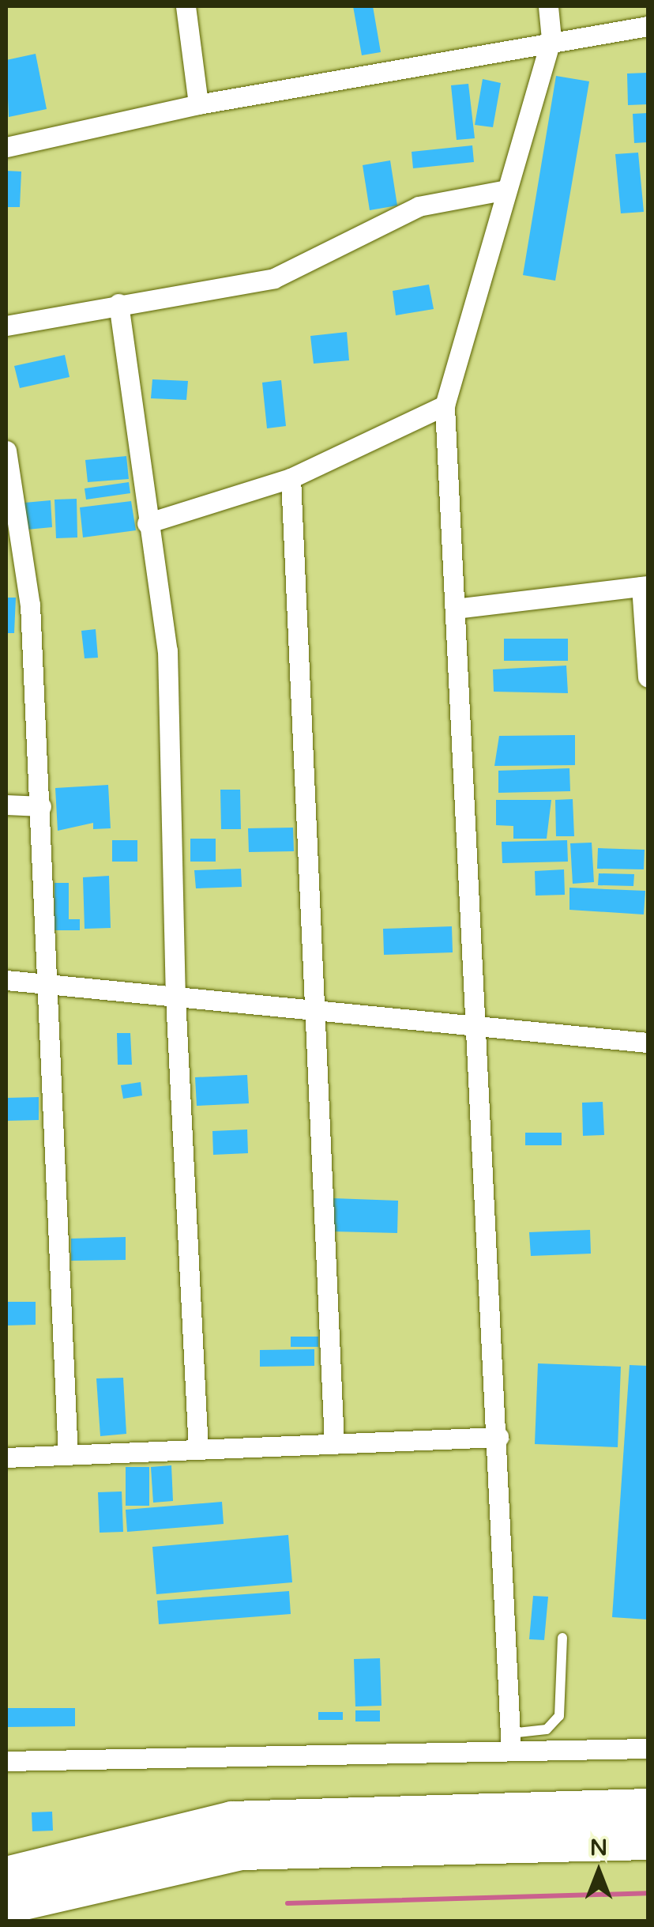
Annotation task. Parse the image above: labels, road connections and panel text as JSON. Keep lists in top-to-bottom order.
{
  "north": "top"
}
